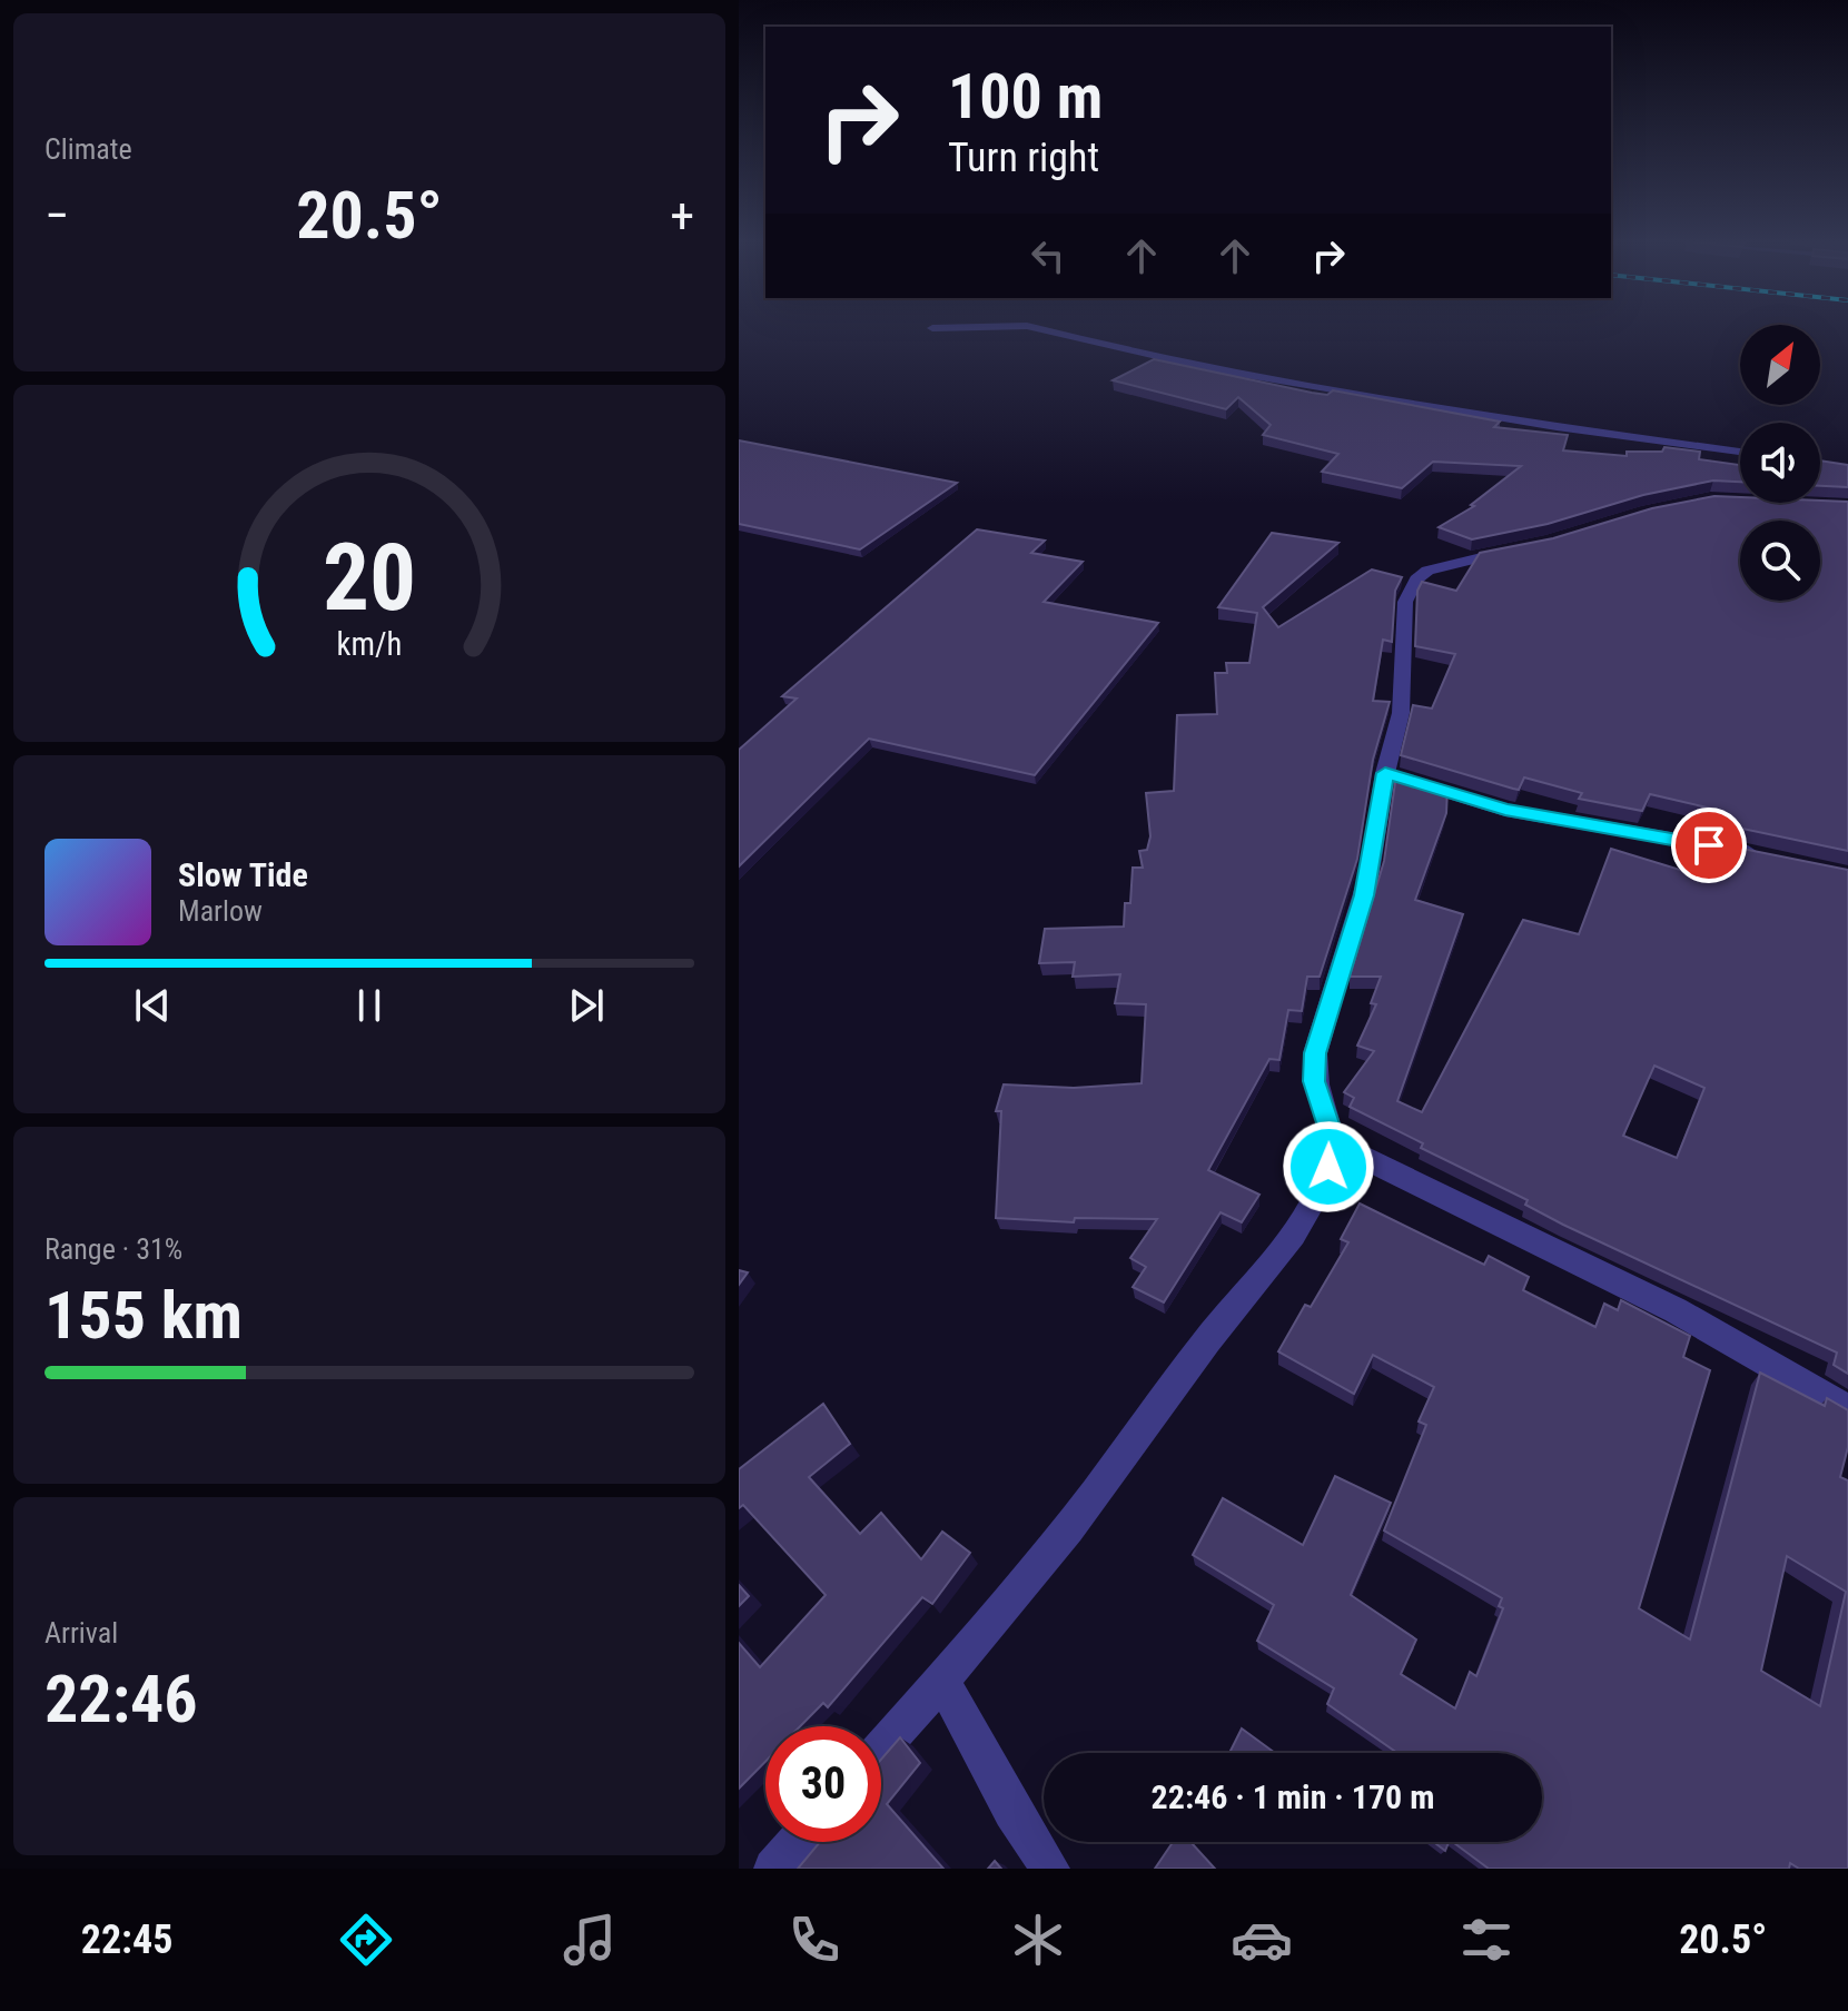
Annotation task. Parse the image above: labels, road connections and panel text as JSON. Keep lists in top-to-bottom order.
{
  "north": "top right",
  "page": {
    "tile": [
      "Climate",
      ["Range · 31%", "155 km"],
      ["Arrival", "22:46"]
    ],
    "turn": ["100 m", "Turn right"],
    "heat": ["−", "20.5°", "+"],
    "song": ["Slow Tide", "Marlow"],
    "limit": "30",
    "trip": "22:46 · 1 min · 170 m",
    "tabs": ["22:45", "20.5°"],
    "gauge": ["20", "km/h"]
  }
}
